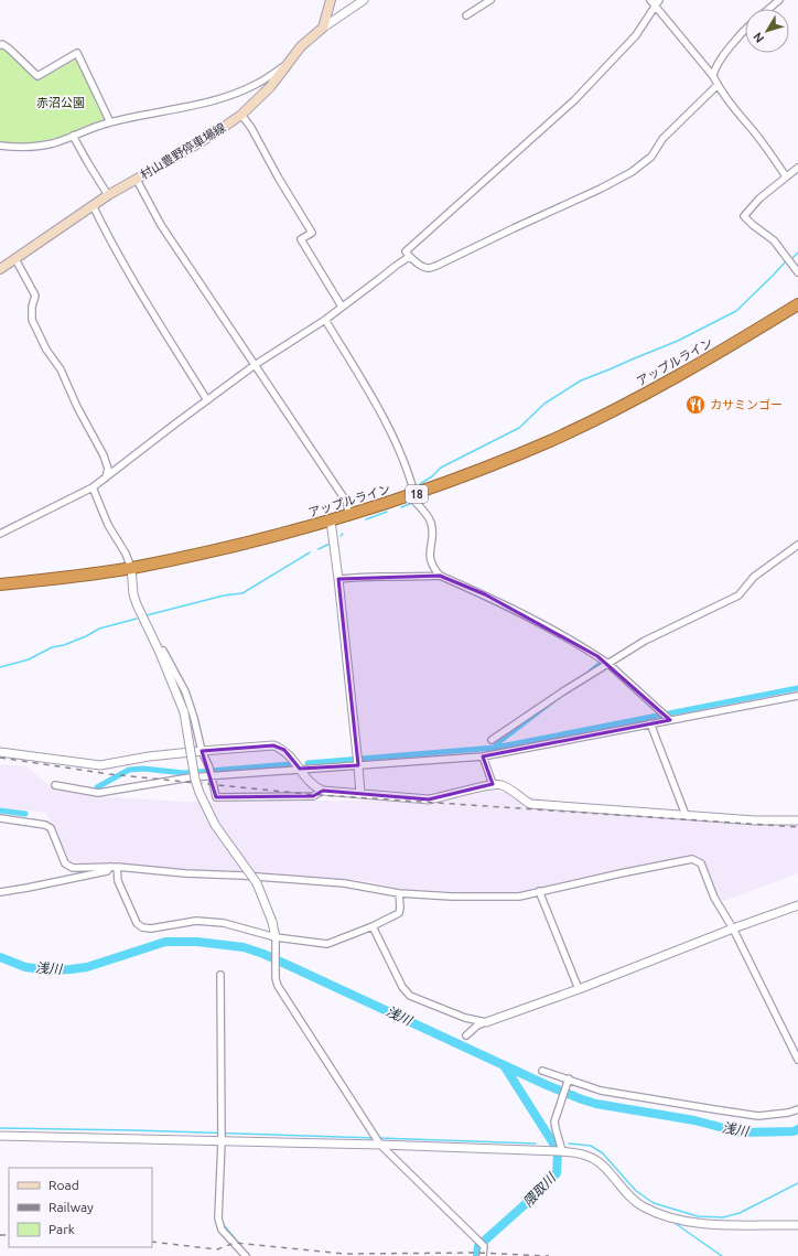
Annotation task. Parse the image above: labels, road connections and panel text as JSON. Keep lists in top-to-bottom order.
{
  "streets": {
    "highway": ["アップルライン", "18"],
    "main road": ["村山豊野停車場線"]
  },
  "water": ["浅川", "隈取川"],
  "parks": ["赤沼公園"],
  "places": {
    "restaurant": ["カサミンゴー"]
  },
  "legend": ["Road", "Railway", "Park"],
  "north": "bottom left"
}
